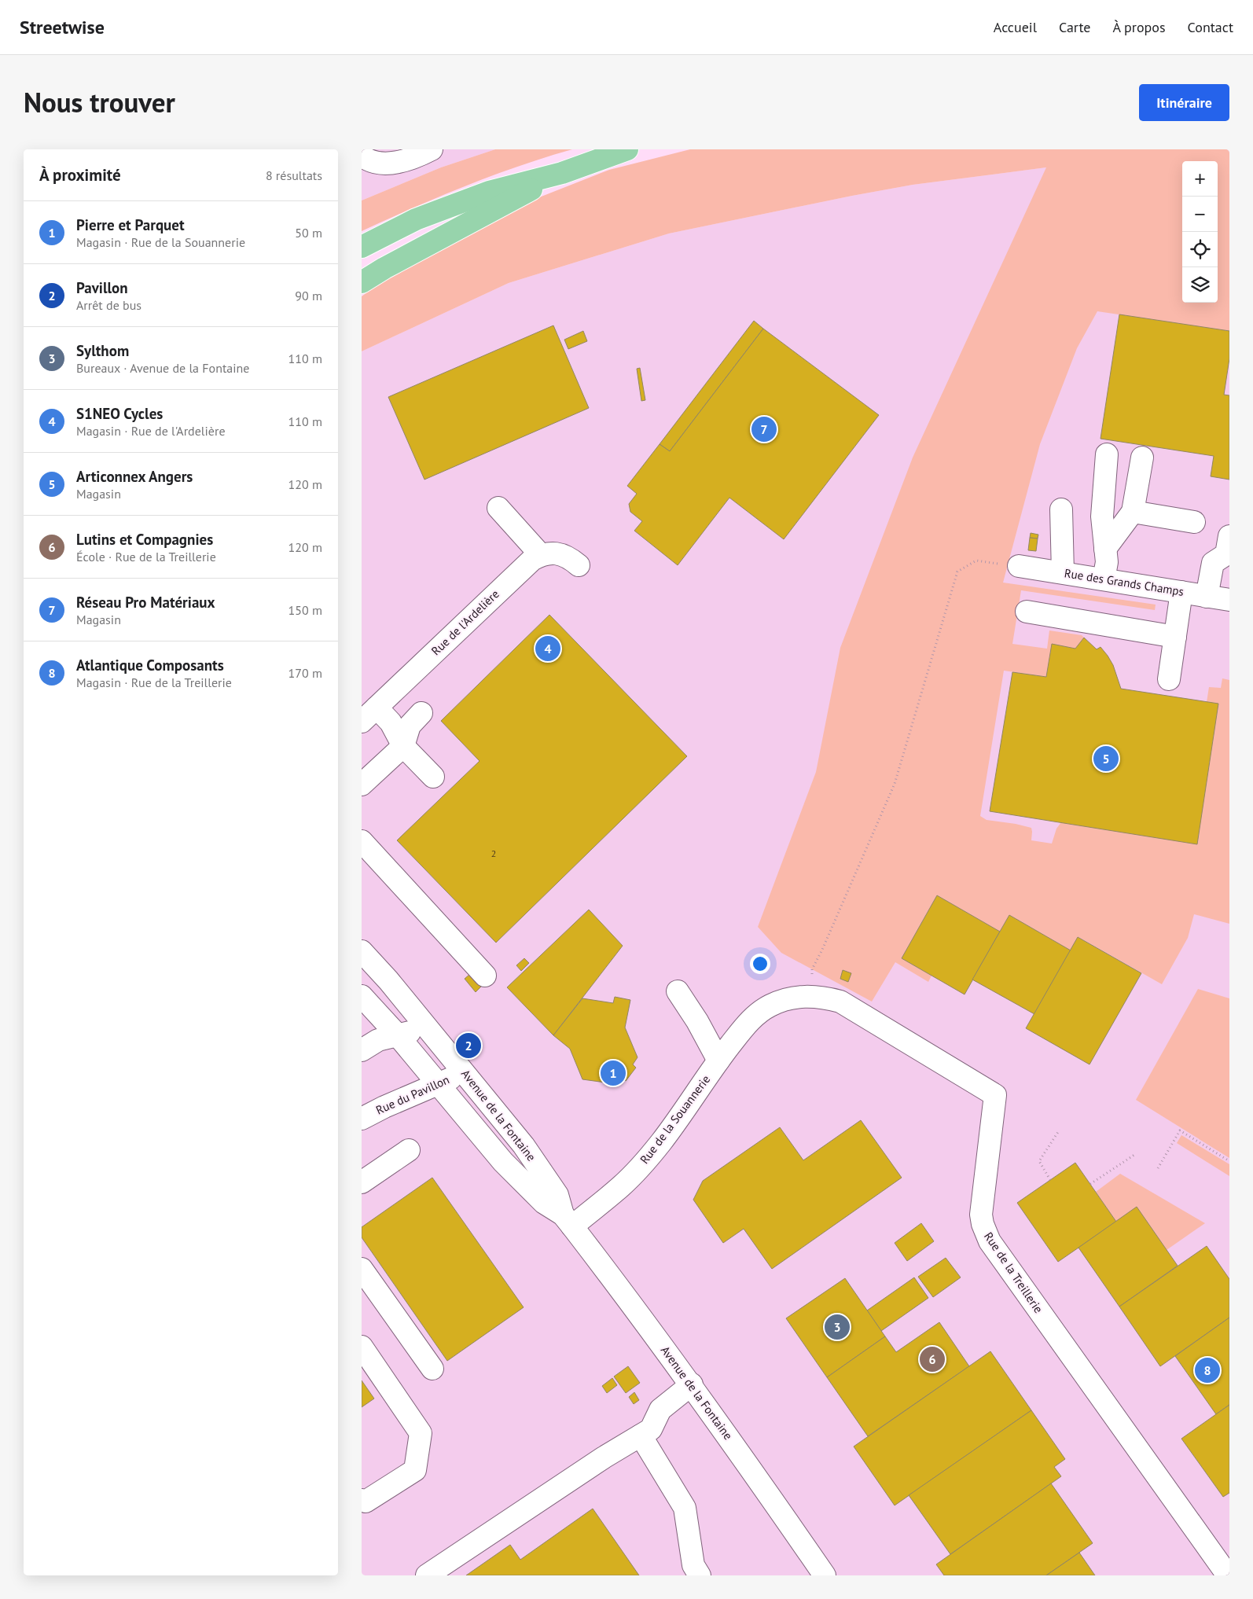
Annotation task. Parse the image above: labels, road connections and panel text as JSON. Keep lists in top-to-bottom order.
{
  "streets": {
    "street": [
      "Rue des Grands Champs",
      "Rue de l'Ardelière",
      "Rue du Pavillon",
      "Avenue de la Fontaine",
      "Rue de la Souannerie",
      "Rue de la Treillerie"
    ]
  },
  "crossings": [
    ["Rue du Pavillon", "Avenue de la Fontaine"],
    ["Avenue de la Fontaine", "Rue de la Souannerie"],
    ["Rue de la Souannerie", "Rue de la Treillerie"]
  ],
  "house_numbers": ["2"],
  "page": {
    "header": "Streetwise",
    "nav": [
      "Accueil",
      "Carte",
      "À propos",
      "Contact"
    ],
    "title": "Nous trouver",
    "buttons": "Itinéraire",
    "heading": ["À proximité", "8 résultats"],
    "map_buttons": ["+", "−"],
    "list": [
      {
        "mark": "1",
        "name": "Pierre et Parquet",
        "note": "Magasin · Rue de la Souannerie",
        "value": "50 m"
      },
      {
        "mark": "2",
        "name": "Pavillon",
        "note": "Arrêt de bus",
        "value": "90 m"
      },
      {
        "mark": "3",
        "name": "Sylthom",
        "note": "Bureaux · Avenue de la Fontaine",
        "value": "110 m"
      },
      {
        "mark": "4",
        "name": "S1NEO Cycles",
        "note": "Magasin · Rue de l'Ardelière",
        "value": "110 m"
      },
      {
        "mark": "5",
        "name": "Articonnex Angers",
        "note": "Magasin",
        "value": "120 m"
      },
      {
        "mark": "6",
        "name": "Lutins et Compagnies",
        "note": "École · Rue de la Treillerie",
        "value": "120 m"
      },
      {
        "mark": "7",
        "name": "Réseau Pro Matériaux",
        "note": "Magasin",
        "value": "150 m"
      },
      {
        "mark": "8",
        "name": "Atlantique Composants",
        "note": "Magasin · Rue de la Treillerie",
        "value": "170 m"
      }
    ],
    "pins": [
      "7",
      "4",
      "5",
      "2",
      "1",
      "3",
      "6",
      "8"
    ]
  }
}
